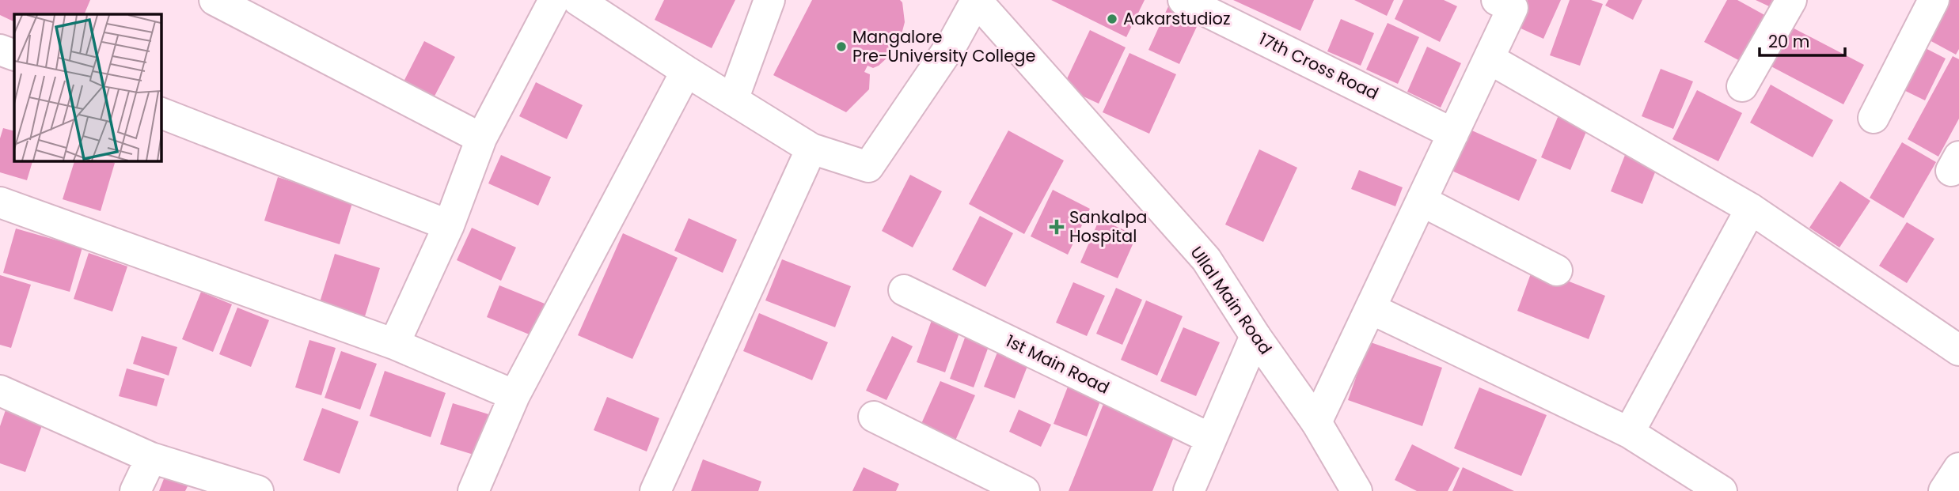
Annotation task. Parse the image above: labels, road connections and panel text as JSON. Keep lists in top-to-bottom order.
{
  "streets": {
    "street": ["17th Cross Road", "Ullal Main Road", "1st Main Road"]
  },
  "places": {
    "other": ["Aakarstudioz", "Mangalore Pre-University College"],
    "health": ["Sankalpa Hospital"]
  },
  "scale_bar": "20 m"
}
